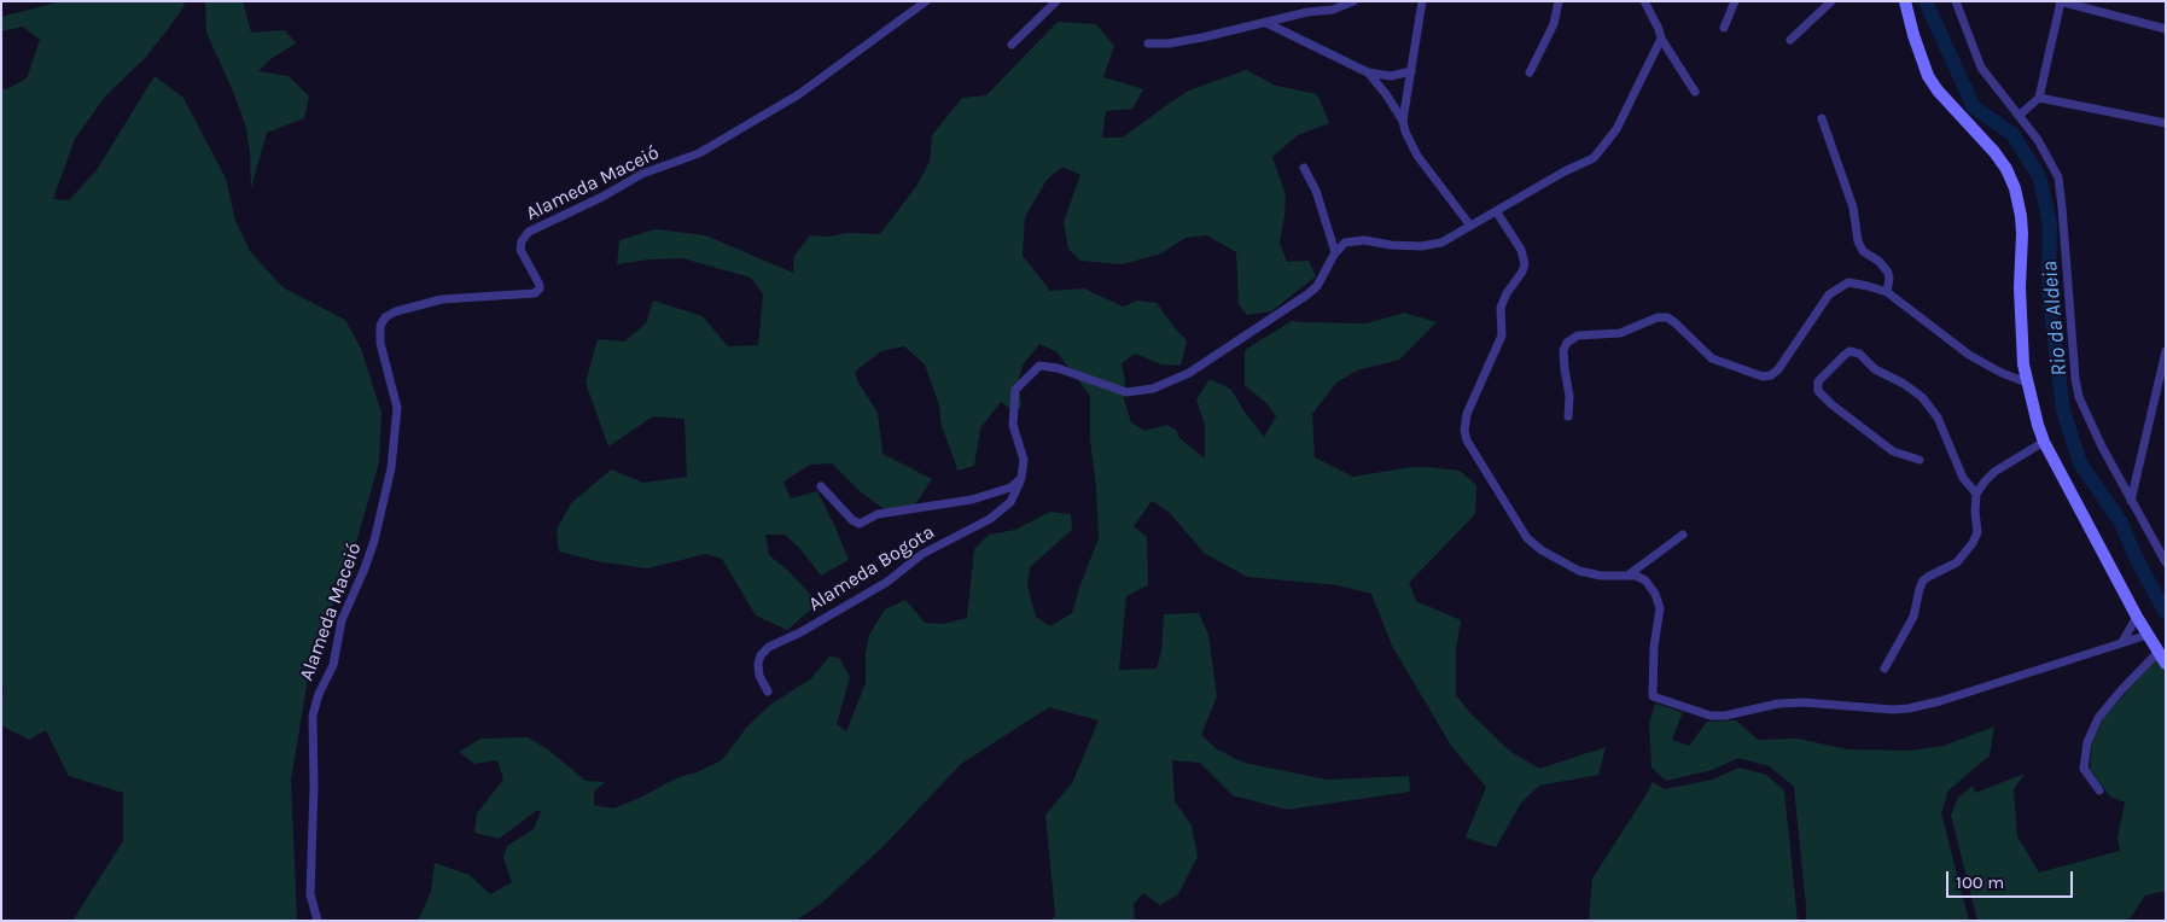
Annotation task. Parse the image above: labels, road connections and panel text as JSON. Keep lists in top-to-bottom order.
{
  "streets": {
    "street": ["Alameda Maceió", "Alameda Bogota"]
  },
  "water": ["Rio da Aldeia"],
  "scale_bar": "100 m"
}
